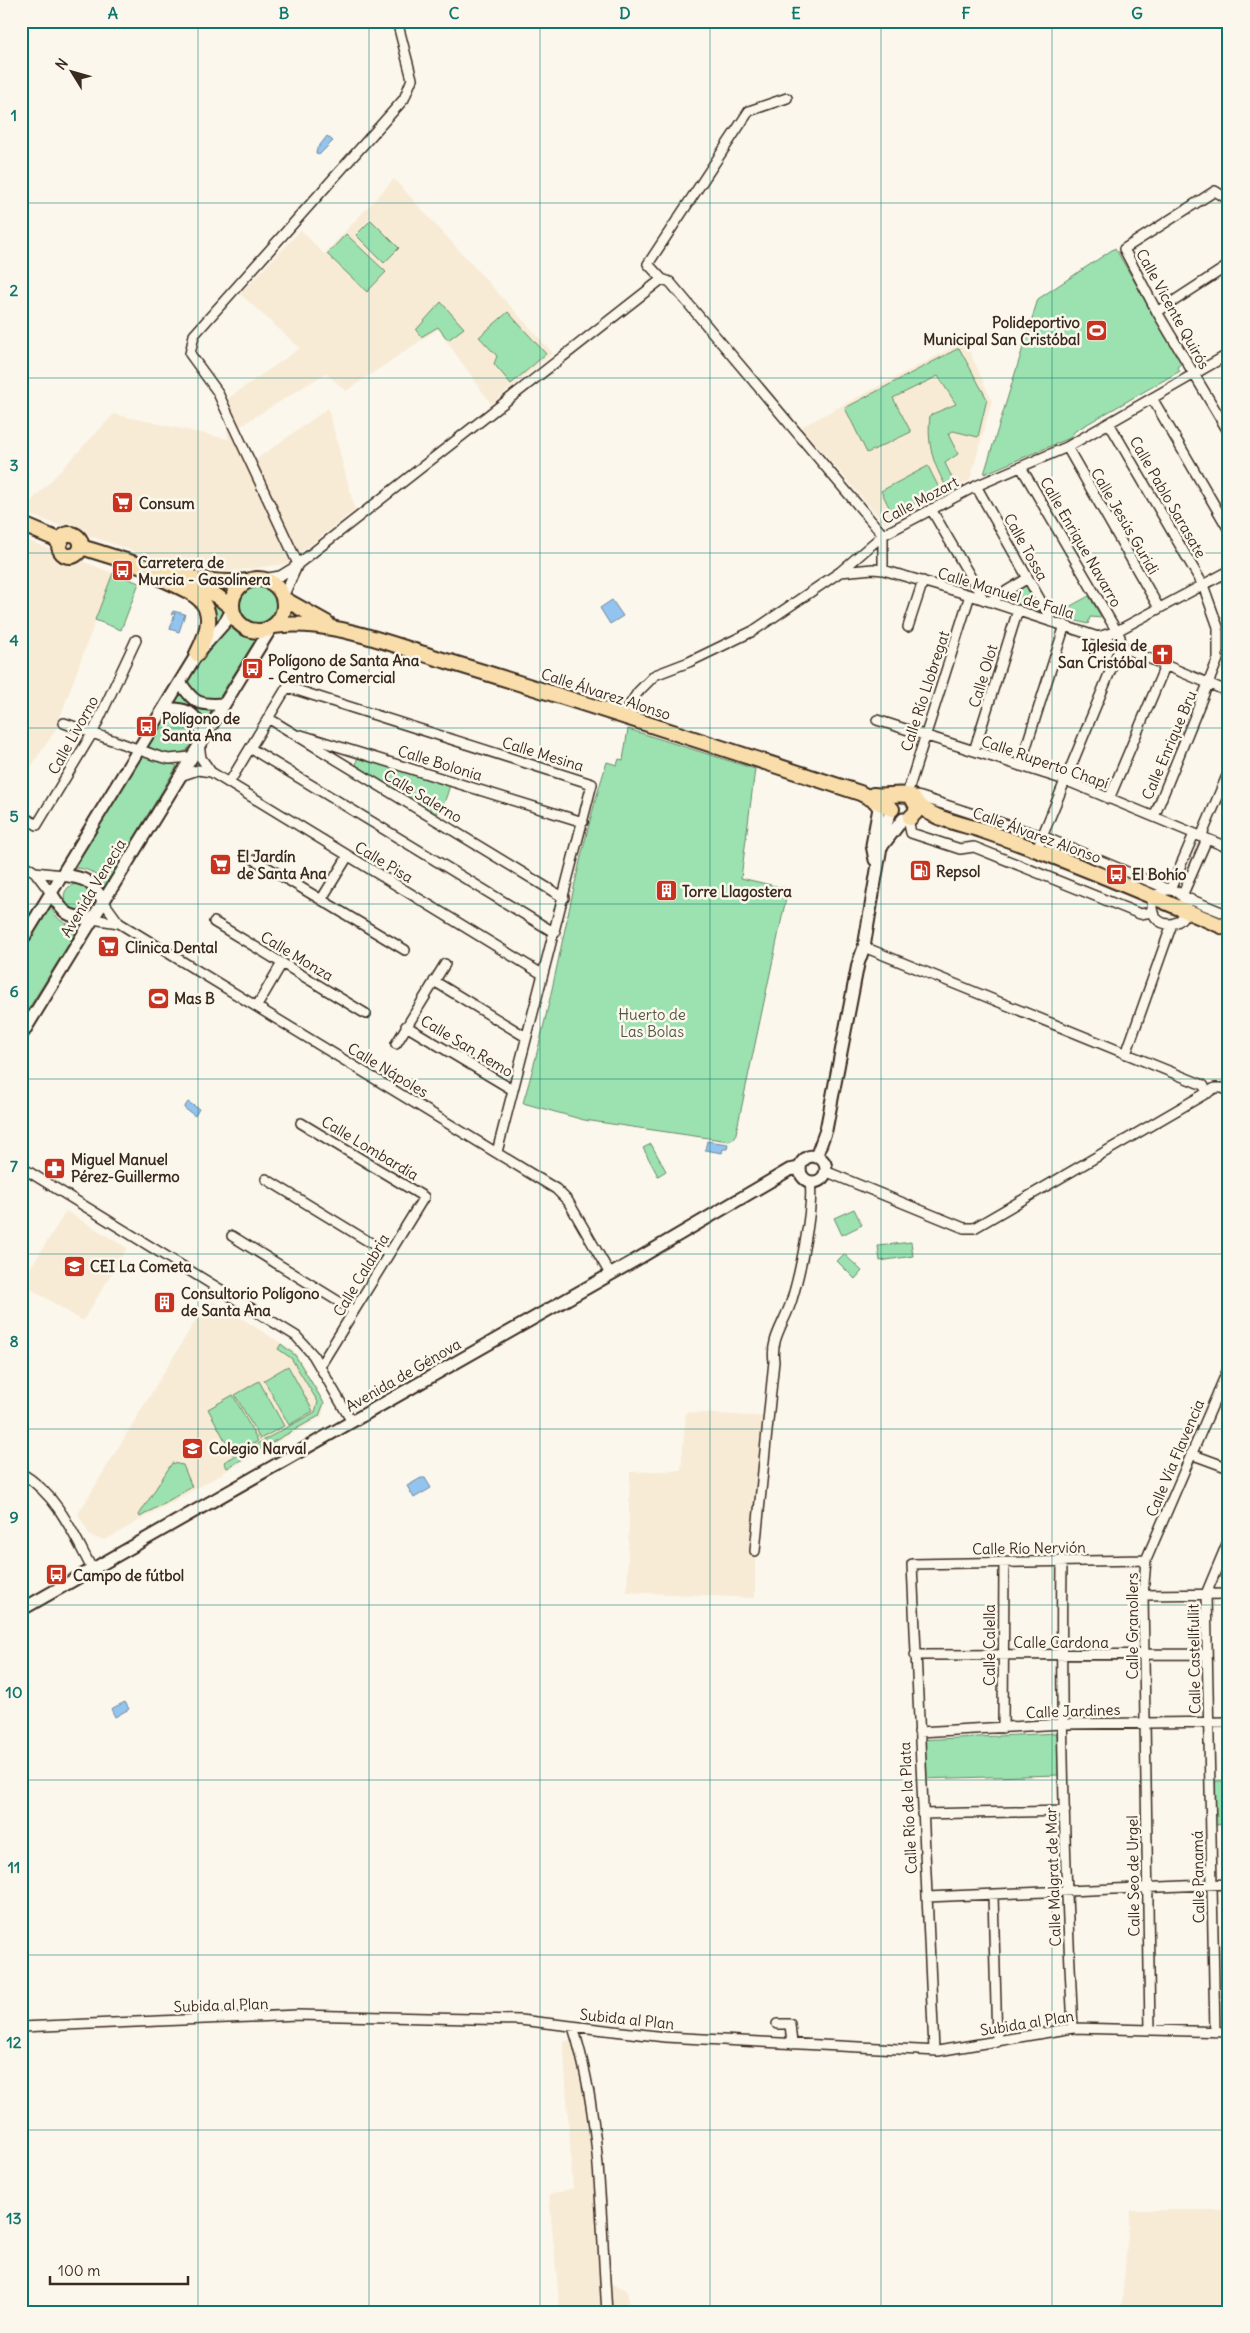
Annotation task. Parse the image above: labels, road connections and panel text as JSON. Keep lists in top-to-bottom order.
{
  "streets": {
    "main road": ["Calle Álvarez Alonso"],
    "street": [
      "Calle Vicente Quirós",
      "Calle Pablo Sarasate",
      "Calle Mozart",
      "Calle Jesús Guridi",
      "Calle Enrique Navarro",
      "Calle Tossa",
      "Calle Manuel de Falla",
      "Calle Olot",
      "Calle Río Llobregat",
      "Calle Livorno",
      "Calle Enrique Bru",
      "Calle Mesina",
      "Calle Ruperto Chapí",
      "Calle Bolonia",
      "Calle Salerno",
      "Calle Pisa",
      "Avenida Venecia",
      "Calle Monza",
      "Calle San Remo",
      "Calle Nápoles",
      "Calle Lombardía",
      "Calle Calabria",
      "Avenida de Génova",
      "Calle Vía Flavencia",
      "Calle Río Nervión",
      "Calle Granollers",
      "Calle Cardona",
      "Calle Calella",
      "Calle Castellfullit",
      "Calle Jardines",
      "Calle Río de la Plata",
      "Calle Seo de Urgel",
      "Calle Malgrat de Mar",
      "Calle Panamá",
      "Subida al Plan"
    ]
  },
  "crossings": [
    ["Calle Vicente Quirós", "Calle Mozart"],
    ["Calle Pablo Sarasate", "Calle Mozart"],
    ["Calle Pablo Sarasate", "Calle Manuel de Falla"],
    ["Calle Pablo Sarasate", "Calle Enrique Bru"],
    ["Calle Mozart", "Calle Jesús Guridi"],
    ["Calle Mozart", "Calle Enrique Navarro"],
    ["Calle Mozart", "Calle Tossa"],
    ["Calle Mozart", "Calle Manuel de Falla"],
    ["Calle Mozart", "Calle Álvarez Alonso"],
    ["Calle Enrique Navarro", "Calle Manuel de Falla"],
    ["Calle Tossa", "Calle Manuel de Falla"],
    ["Calle Manuel de Falla", "Calle Olot"],
    ["Calle Manuel de Falla", "Calle Río Llobregat"],
    ["Calle Manuel de Falla", "Calle Enrique Bru"],
    ["Calle Olot", "Calle Ruperto Chapí"],
    ["Calle Río Llobregat", "Calle Álvarez Alonso"],
    ["Calle Río Llobregat", "Calle Ruperto Chapí"],
    ["Calle Álvarez Alonso", "Avenida Venecia"],
    ["Calle Enrique Bru", "Calle Ruperto Chapí"],
    ["Calle Mesina", "Calle Bolonia"],
    ["Calle Mesina", "Calle Salerno"],
    ["Calle Mesina", "Calle Pisa"],
    ["Calle Mesina", "Calle San Remo"],
    ["Calle Mesina", "Calle Nápoles"],
    ["Calle Bolonia", "Calle Salerno"],
    ["Avenida Venecia", "Calle Nápoles"],
    ["Calle Nápoles", "Avenida de Génova"],
    ["Calle Lombardía", "Calle Calabria"],
    ["Calle Vía Flavencia", "Calle Río Nervión"],
    ["Calle Vía Flavencia", "Calle Granollers"],
    ["Calle Río Nervión", "Calle Granollers"],
    ["Calle Río Nervión", "Calle Calella"],
    ["Calle Río Nervión", "Calle Río de la Plata"],
    ["Calle Río Nervión", "Calle Malgrat de Mar"],
    ["Calle Granollers", "Calle Cardona"],
    ["Calle Granollers", "Calle Jardines"],
    ["Calle Granollers", "Calle Seo de Urgel"],
    ["Calle Cardona", "Calle Calella"],
    ["Calle Cardona", "Calle Castellfullit"],
    ["Calle Cardona", "Calle Río de la Plata"],
    ["Calle Cardona", "Calle Malgrat de Mar"],
    ["Calle Calella", "Calle Jardines"],
    ["Calle Castellfullit", "Calle Jardines"],
    ["Calle Castellfullit", "Calle Panamá"],
    ["Calle Jardines", "Calle Río de la Plata"],
    ["Calle Jardines", "Calle Seo de Urgel"],
    ["Calle Jardines", "Calle Malgrat de Mar"],
    ["Calle Jardines", "Calle Panamá"],
    ["Calle Río de la Plata", "Subida al Plan"],
    ["Calle Seo de Urgel", "Subida al Plan"],
    ["Calle Malgrat de Mar", "Subida al Plan"],
    ["Calle Panamá", "Subida al Plan"]
  ],
  "parks": ["Huerto de Las Bolas"],
  "places": {
    "sports": ["Polideportivo Municipal San Cristóbal", "Mas B"],
    "supermarket": ["Consum", "El Jardín de Santa Ana", "Clinica Dental"],
    "bus stop": [
      "Carretera de Murcia - Gasolinera",
      "Polígono de Santa Ana - Centro Comercial",
      "Polígono de Santa Ana",
      "El Bohío",
      "Campo de fútbol"
    ],
    "church": ["Iglesia de San Cristóbal"],
    "fuel station": ["Repsol"],
    "building": ["Torre Llagostera", "Consultorio Polígono de Santa Ana"],
    "pharmacy": ["Miguel Manuel Pérez-Guillermo"],
    "school or university": ["CEI La Cometa", "Colegio Narval"]
  },
  "scale_bar": "100 m",
  "north": "top left",
  "grid": {
    "columns": [
      "A",
      "B",
      "C",
      "D",
      "E",
      "F",
      "G"
    ],
    "rows": [
      "1",
      "2",
      "3",
      "4",
      "5",
      "6",
      "7",
      "8",
      "9",
      "10",
      "11",
      "12",
      "13"
    ]
  }
}
